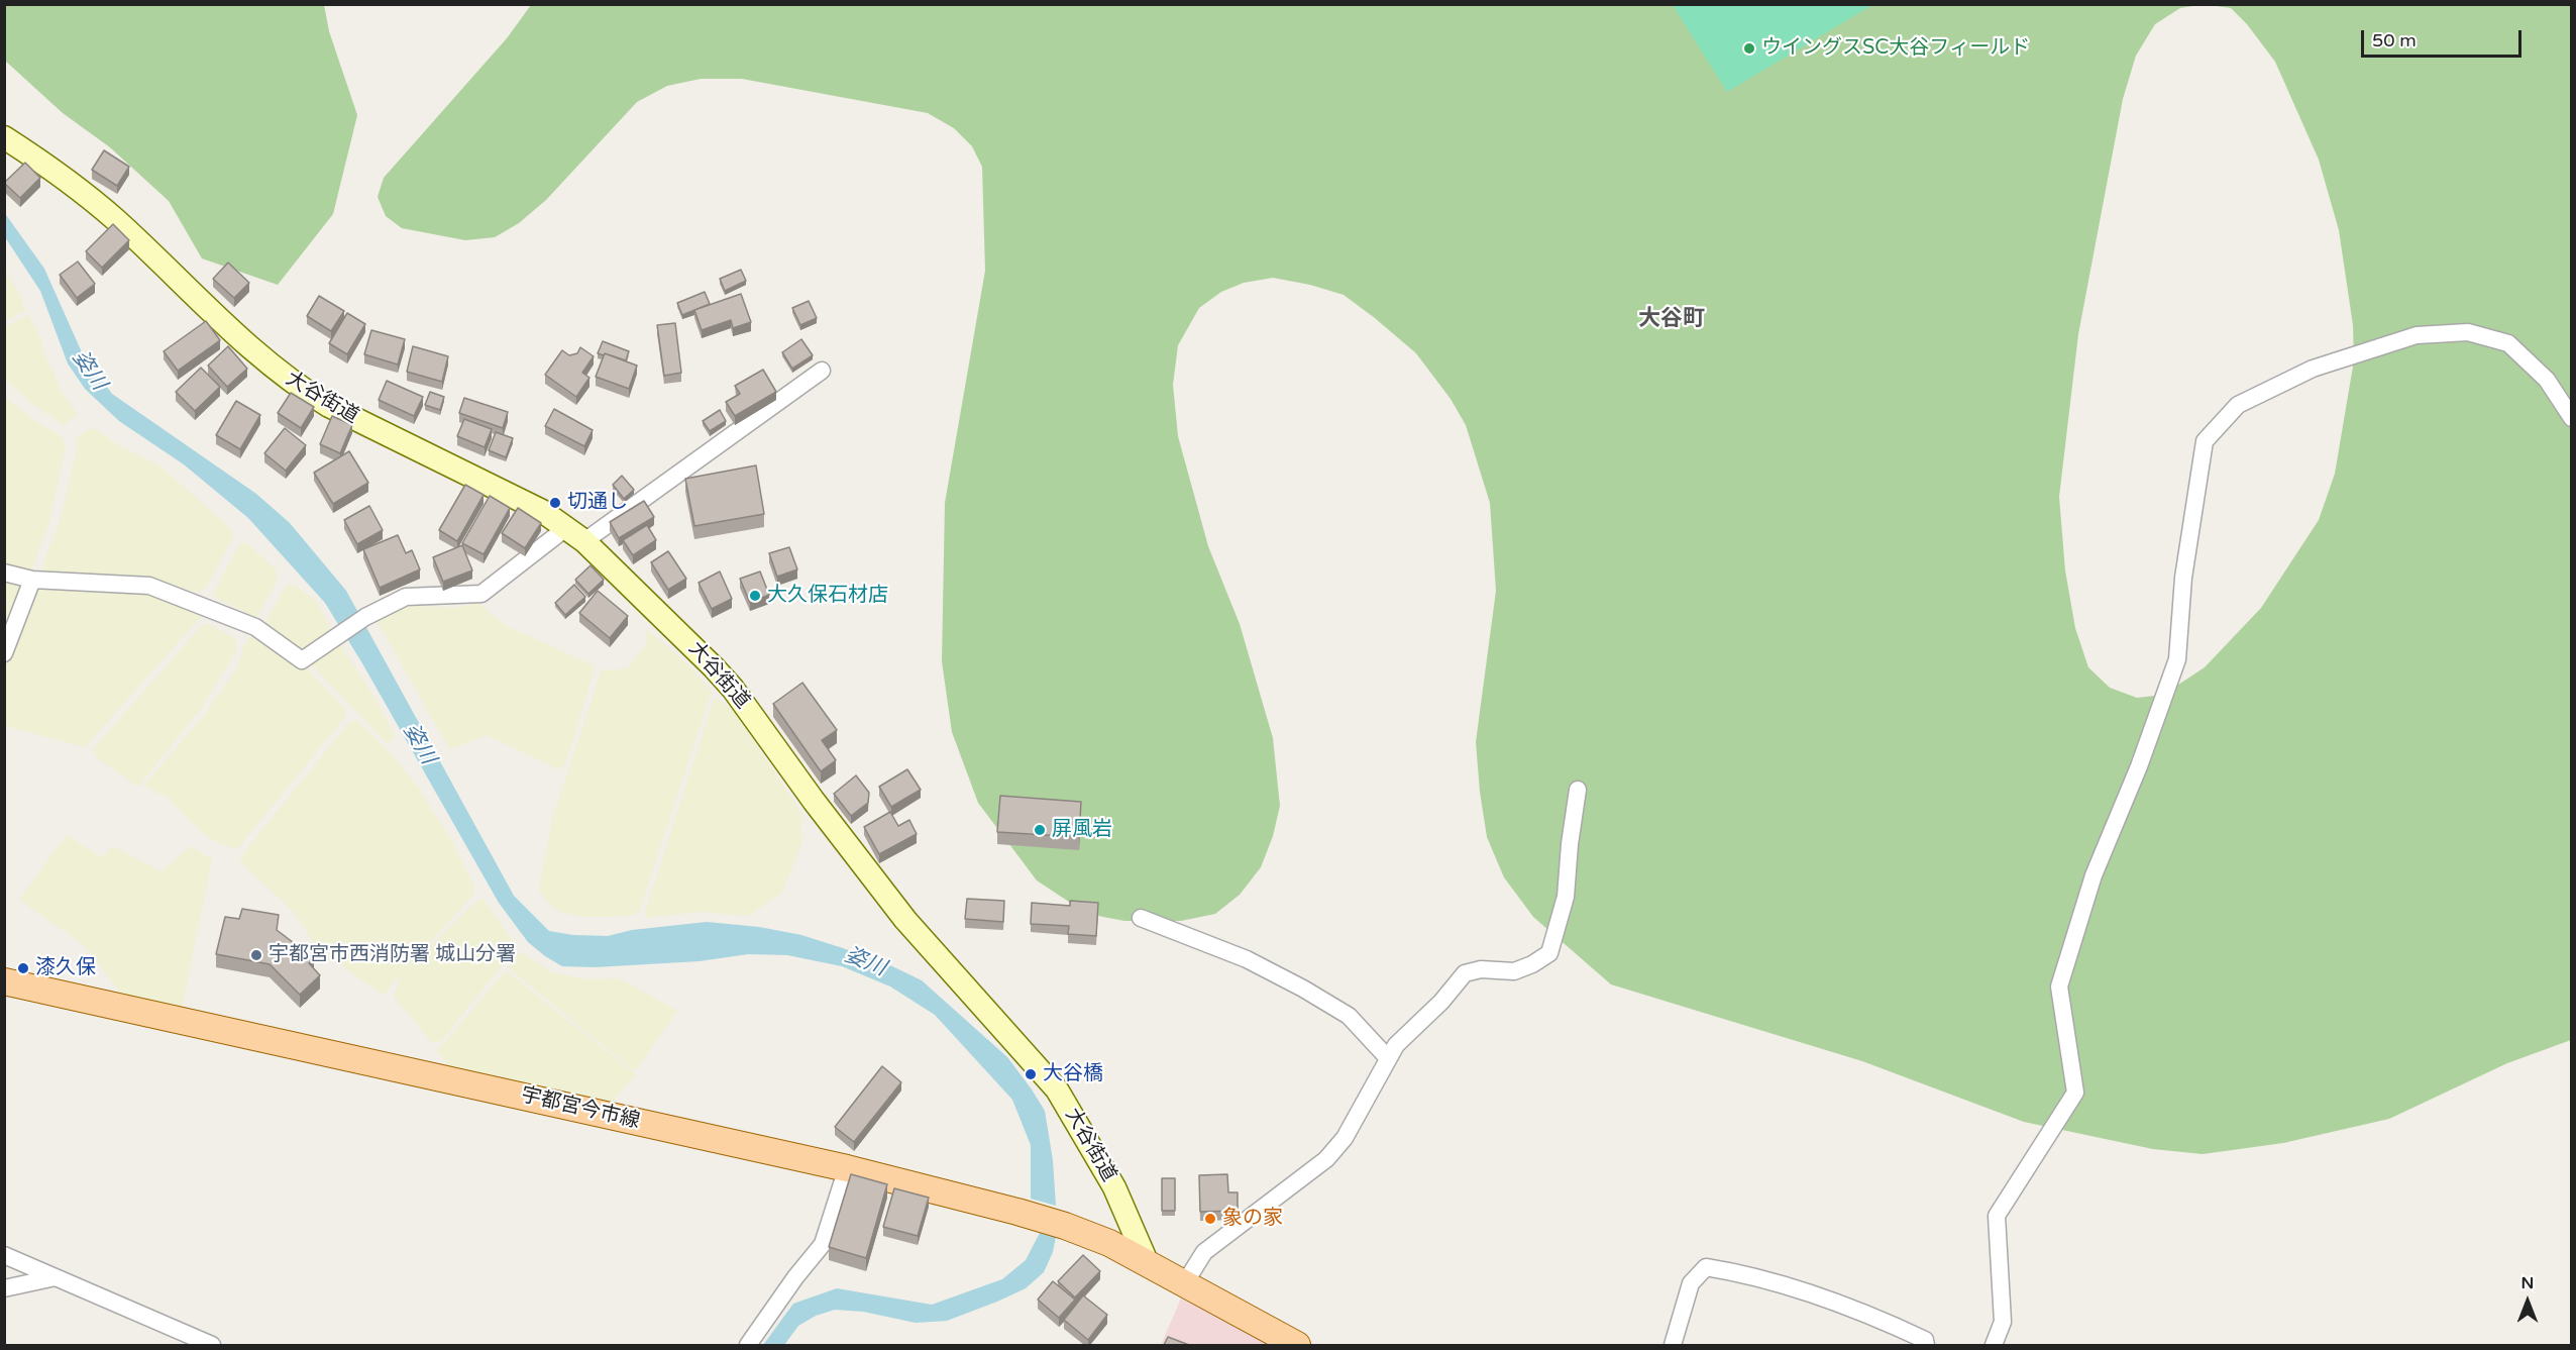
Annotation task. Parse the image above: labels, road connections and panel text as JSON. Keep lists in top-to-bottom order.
{
  "streets": {
    "main road": ["大谷街道", "宇都宮今市線"]
  },
  "crossings": [
    ["大谷街道", "宇都宮今市線"]
  ],
  "districts": ["大谷町"],
  "water": ["姿川"],
  "places": [
    "ウイングスSC大谷フィールド",
    "切通し",
    "大久保石材店",
    "屏風岩",
    "宇都宮市西消防署 城山分署",
    "漆久保",
    "大谷橋",
    "象の家"
  ],
  "scale_bar": "50 m",
  "north": "top"
}
